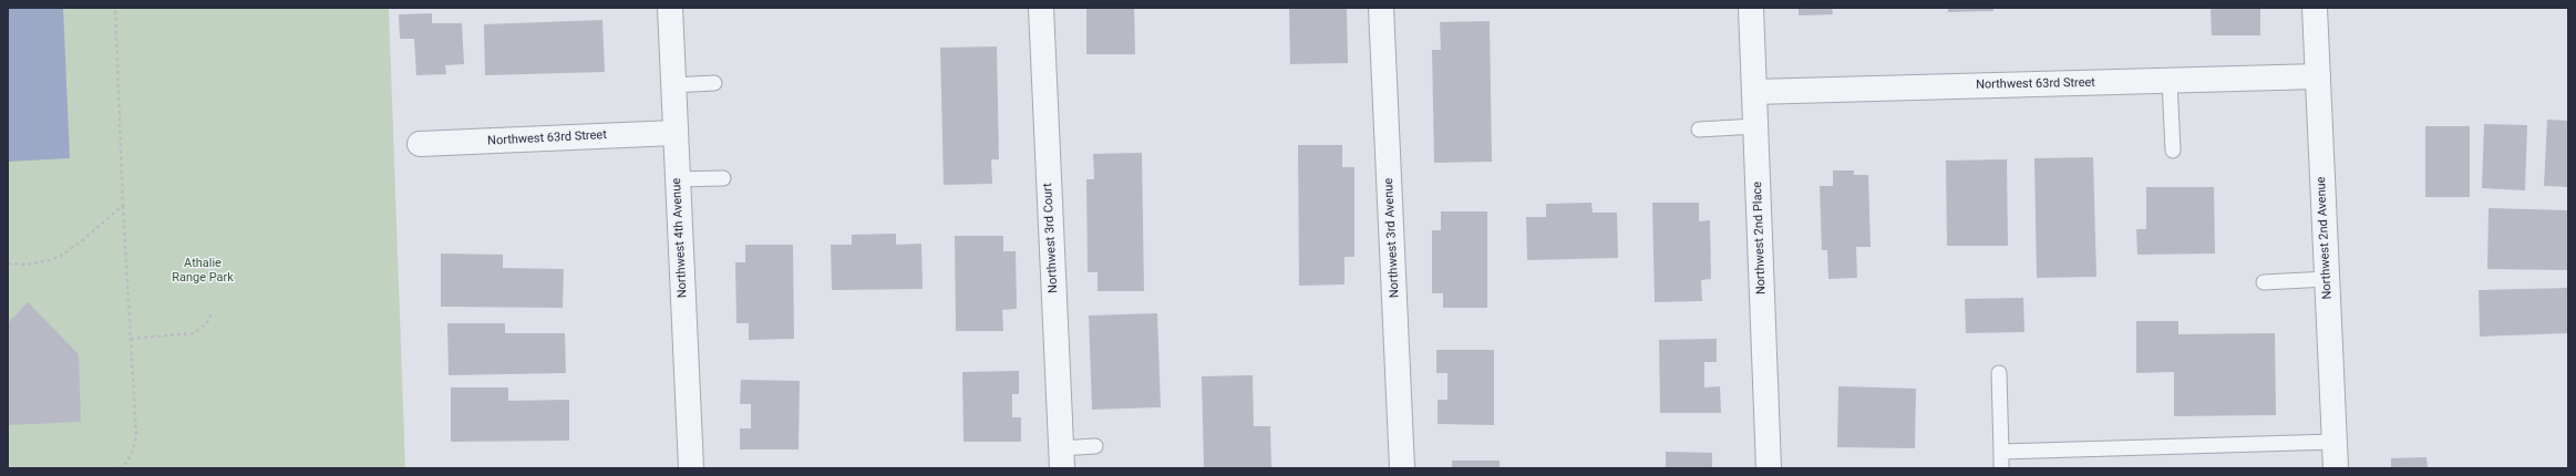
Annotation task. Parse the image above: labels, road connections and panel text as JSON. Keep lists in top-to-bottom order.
{
  "streets": {
    "street": [
      "Northwest 63rd Street",
      "Northwest 4th Avenue",
      "Northwest 3rd Court",
      "Northwest 3rd Avenue",
      "Northwest 2nd Place",
      "Northwest 2nd Avenue"
    ]
  },
  "crossings": [
    ["Northwest 63rd Street", "Northwest 4th Avenue"],
    ["Northwest 63rd Street", "Northwest 2nd Place"],
    ["Northwest 63rd Street", "Northwest 2nd Avenue"]
  ],
  "parks": ["Athalie Range Park"]
}
